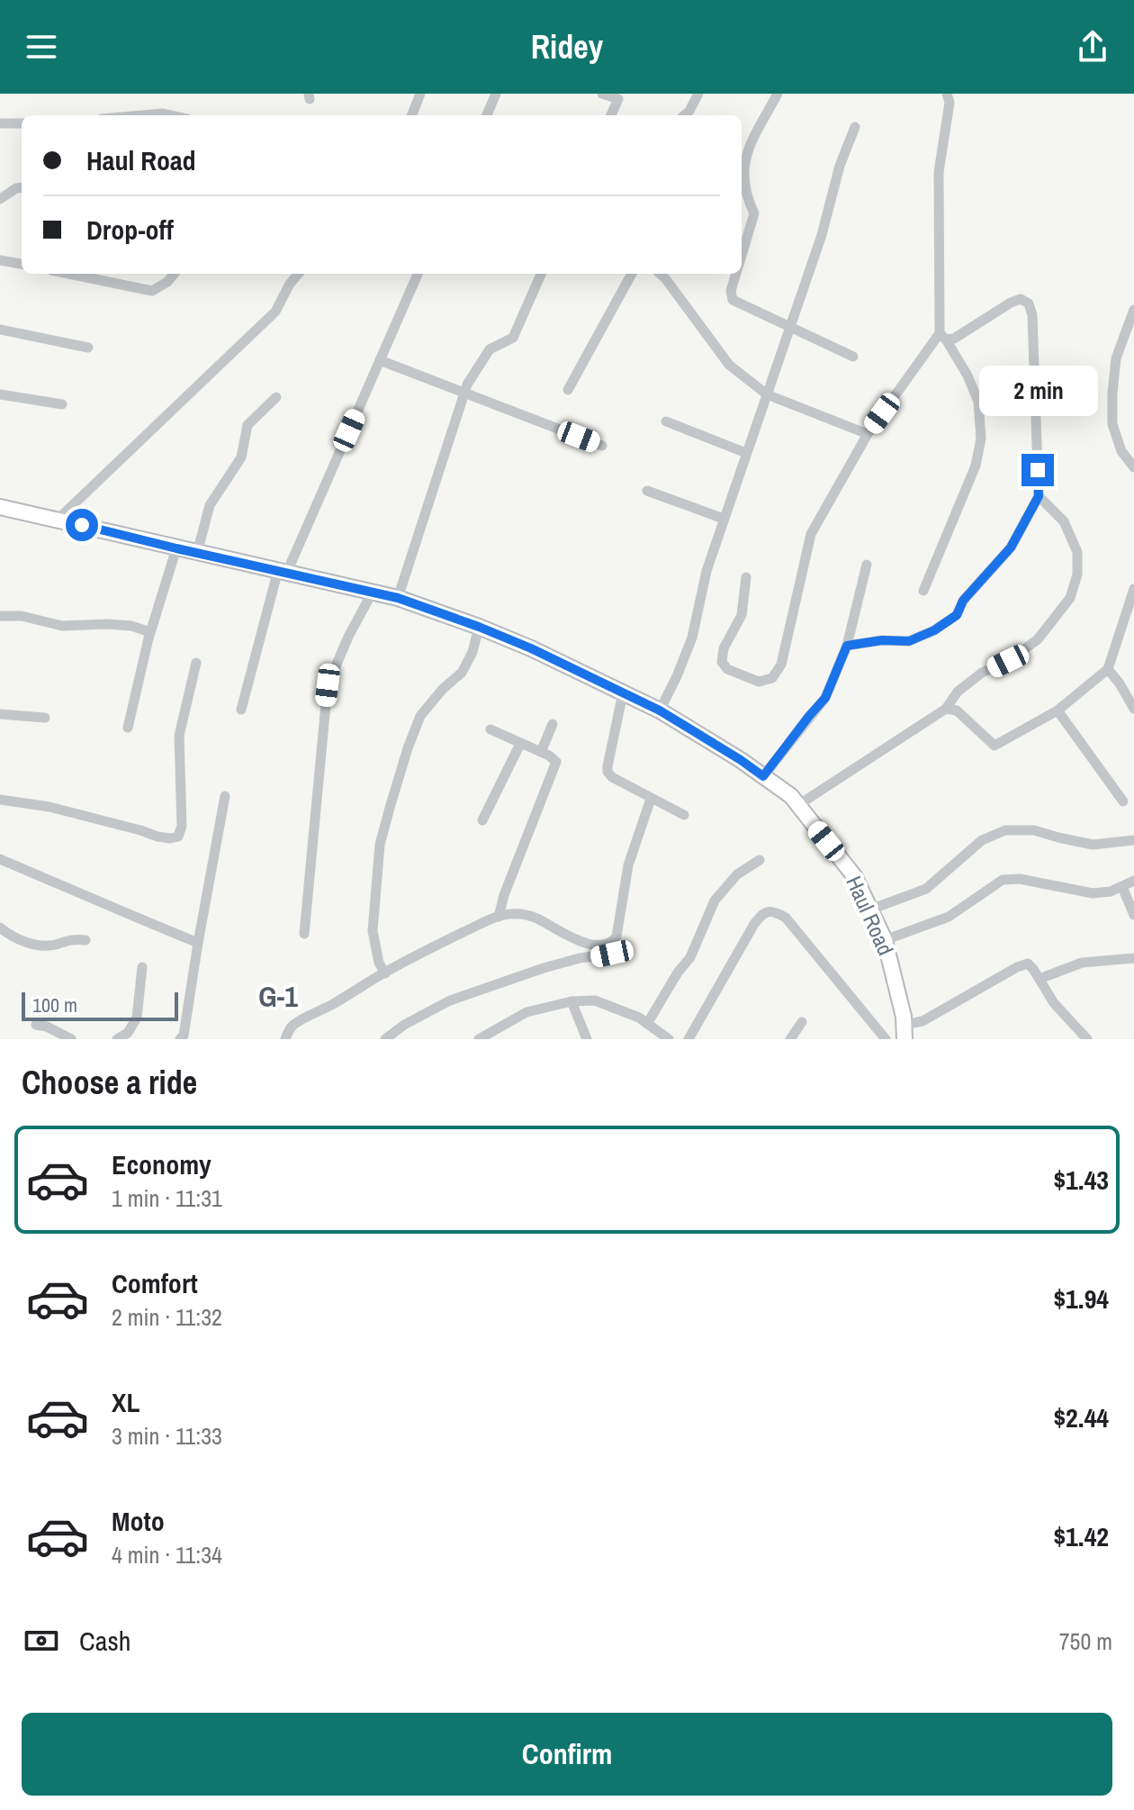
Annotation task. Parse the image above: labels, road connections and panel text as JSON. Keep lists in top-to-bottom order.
{
  "streets": {
    "main road": ["Haul Road"]
  },
  "districts": ["G-1"],
  "scale_bar": "100 m",
  "page": {
    "header": "Ridey",
    "banner": ["Haul Road", "Drop-off"],
    "bubble": "2 min",
    "scale": "100 m",
    "heading": "Choose a ride",
    "list": [
      {
        "name": "Economy",
        "note": "1 min · 11:31",
        "value": "$1.43"
      },
      {
        "name": "Comfort",
        "note": "2 min · 11:32",
        "value": "$1.94"
      },
      {
        "name": "XL",
        "note": "3 min · 11:33",
        "value": "$2.44"
      },
      {
        "name": "Moto",
        "note": "4 min · 11:34",
        "value": "$1.42"
      }
    ],
    "pay": ["Cash", "750 m"],
    "buttons": "Confirm"
  }
}
